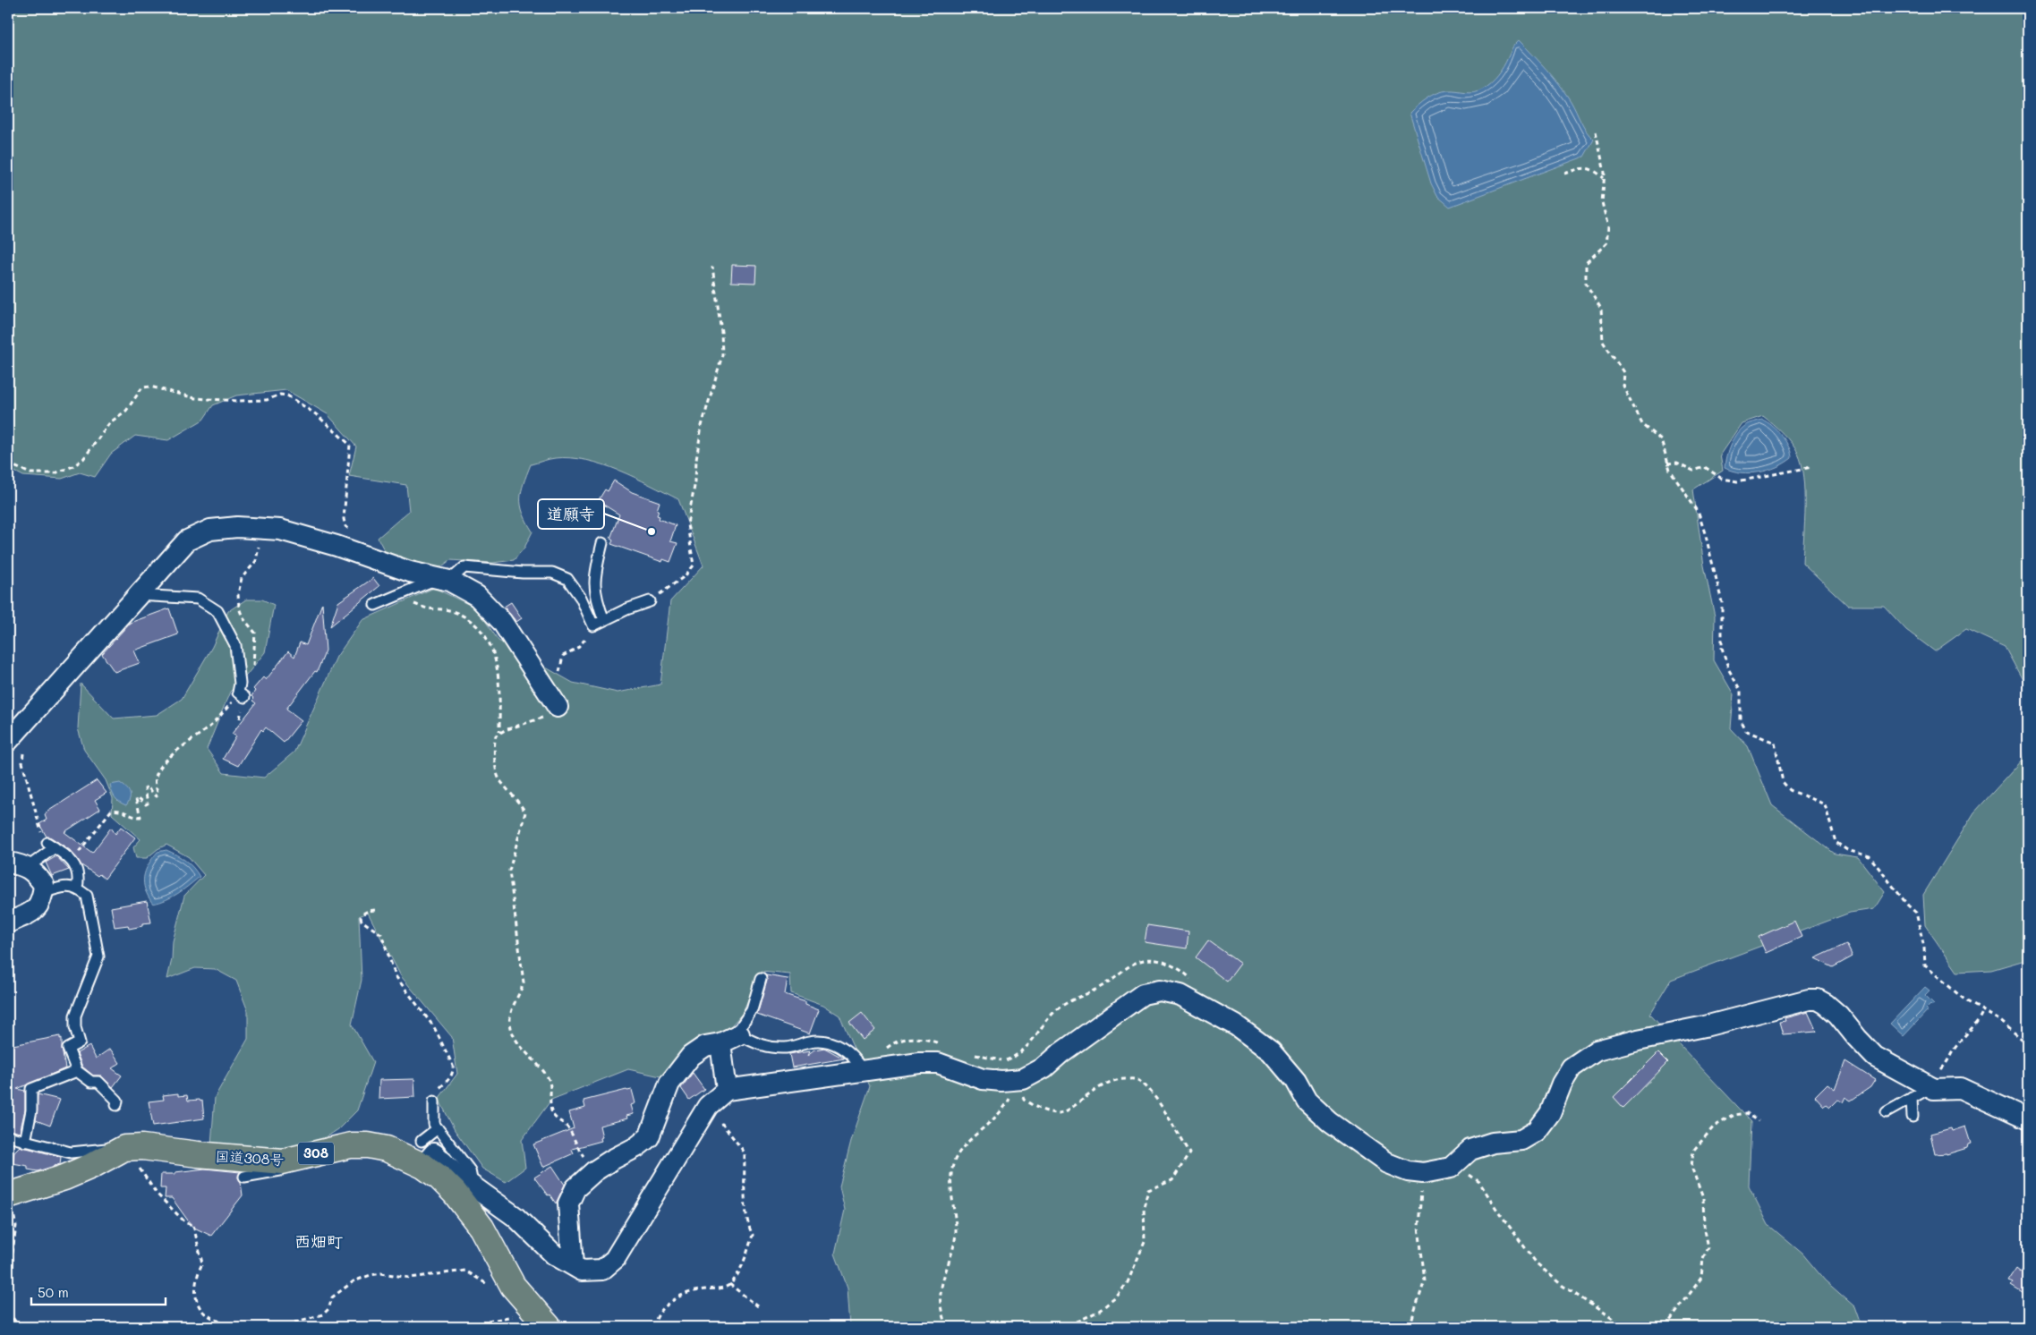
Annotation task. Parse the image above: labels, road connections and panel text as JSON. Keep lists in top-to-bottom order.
{
  "streets": {
    "highway": ["308", "国道308号"]
  },
  "districts": ["西畑町"],
  "places": ["道願寺"],
  "scale_bar": "50 m"
}
